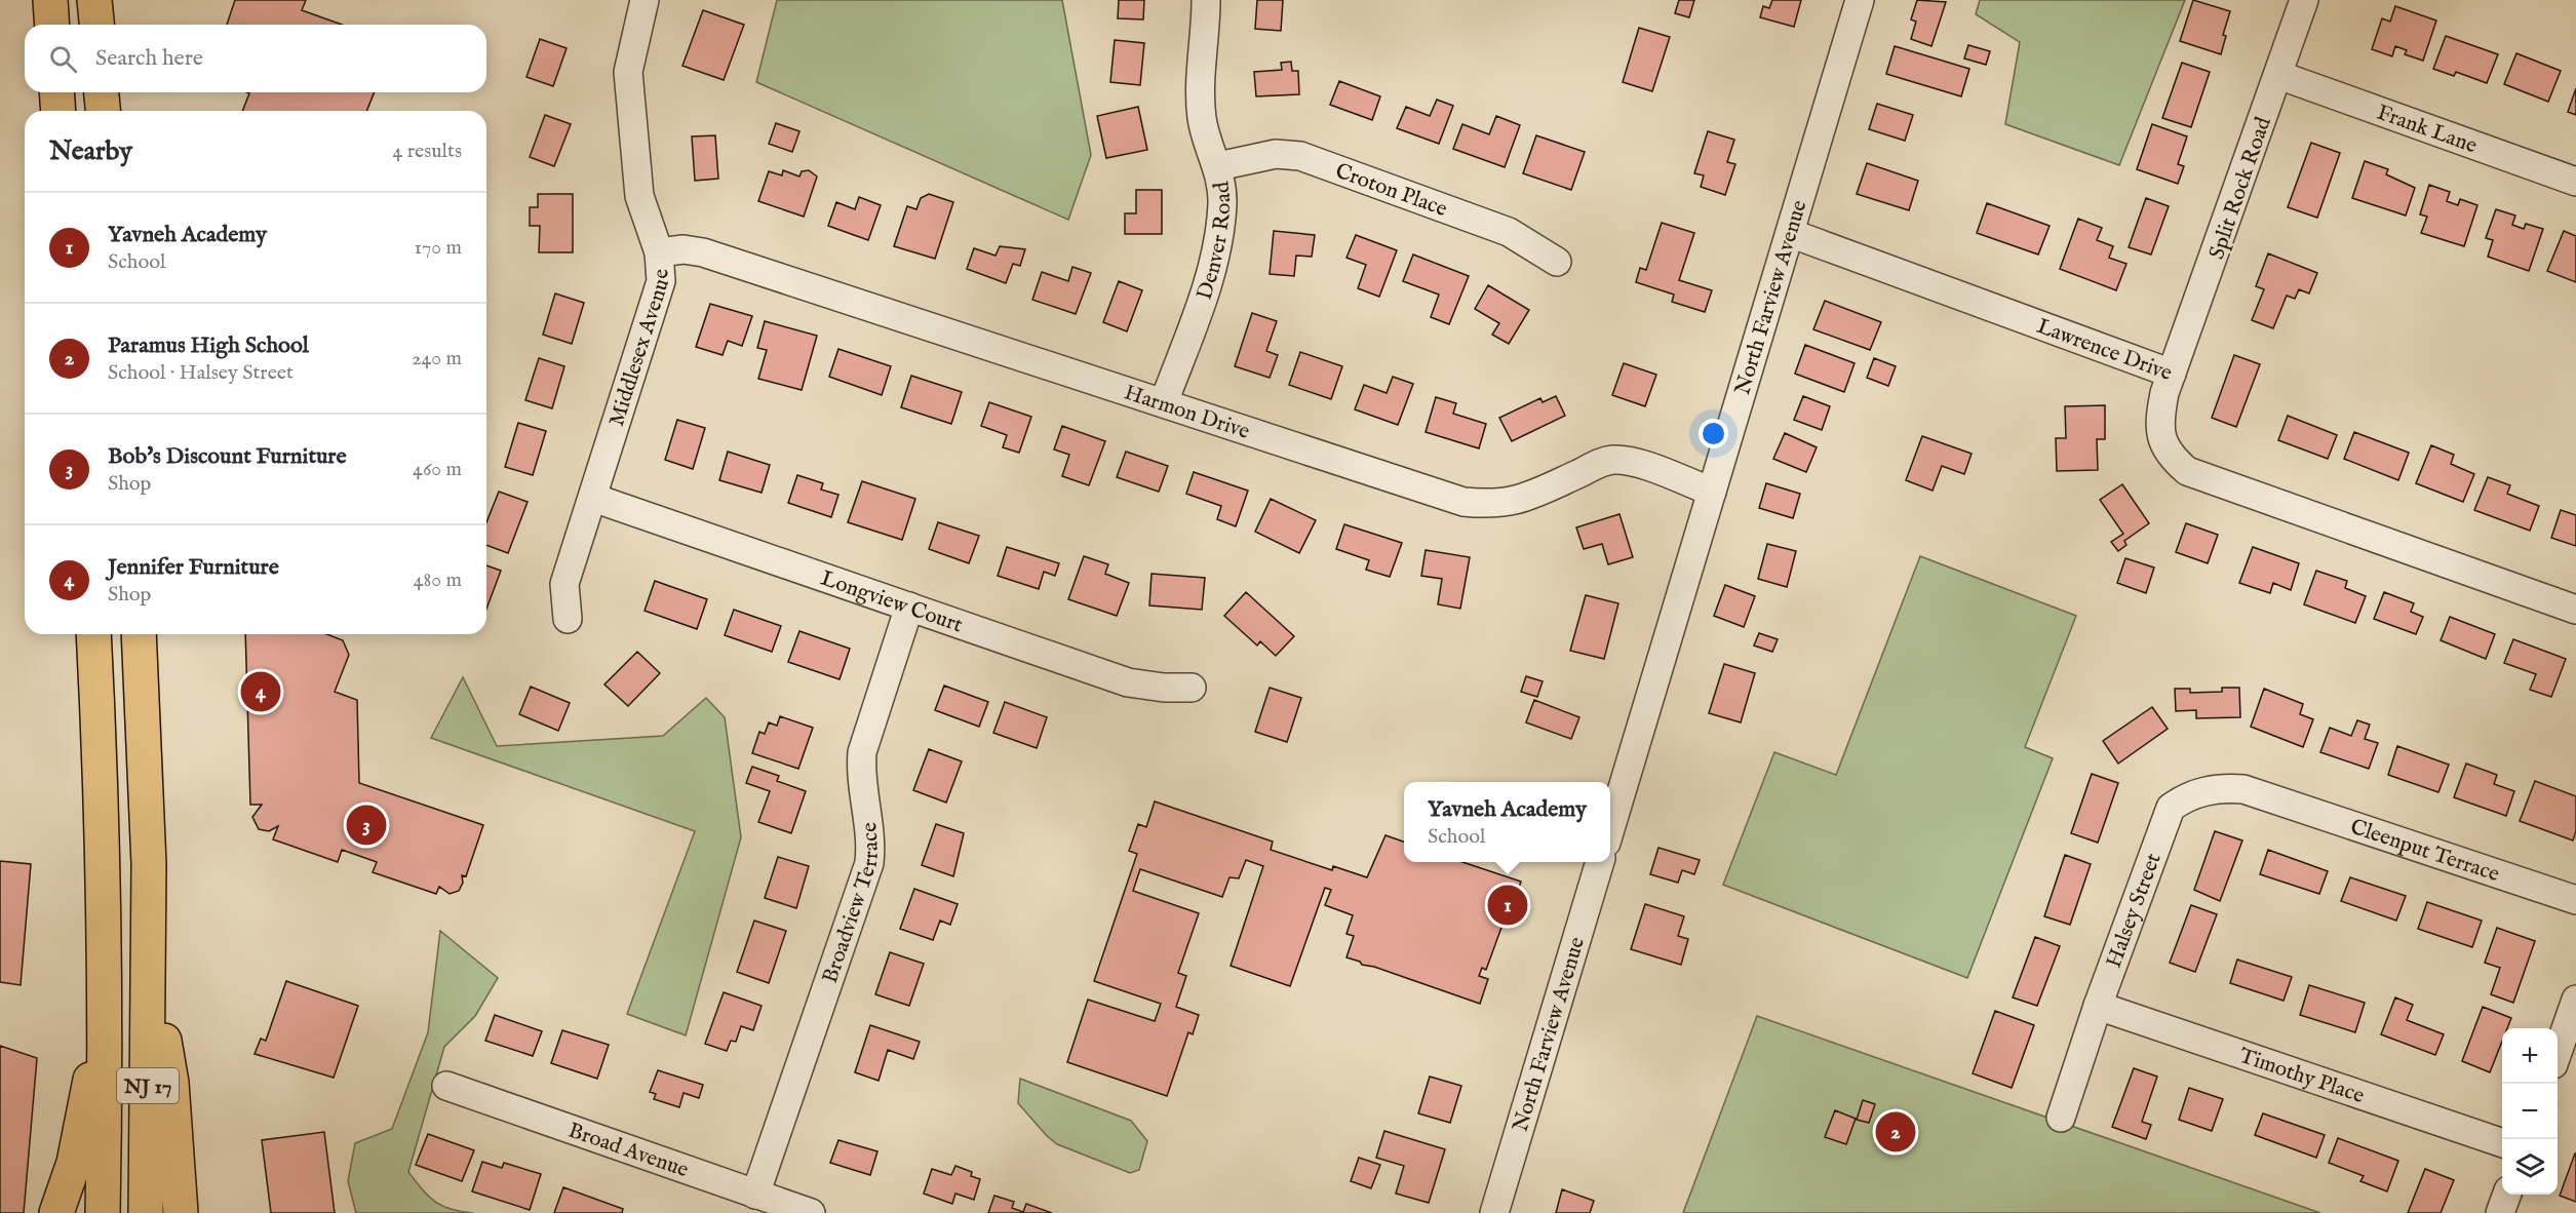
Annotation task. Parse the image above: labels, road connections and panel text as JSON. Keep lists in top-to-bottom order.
{
  "streets": {
    "highway": ["NJ 17"],
    "street": [
      "Frank Lane",
      "Split Rock Road",
      "Croton Place",
      "Denver Road",
      "North Farview Avenue",
      "Middlesex Avenue",
      "Lawrence Drive",
      "Harmon Drive",
      "Longview Court",
      "Cleenput Terrace",
      "Broadview Terrace",
      "Halsey Street",
      "Timothy Place",
      "Broad Avenue"
    ]
  },
  "crossings": [
    ["Frank Lane", "Split Rock Road"],
    ["Split Rock Road", "Lawrence Drive"],
    ["Croton Place", "Denver Road"],
    ["Denver Road", "Harmon Drive"],
    ["North Farview Avenue", "Lawrence Drive"],
    ["North Farview Avenue", "Harmon Drive"],
    ["Middlesex Avenue", "Harmon Drive"],
    ["Middlesex Avenue", "Longview Court"],
    ["Longview Court", "Broadview Terrace"],
    ["Cleenput Terrace", "Halsey Street"],
    ["Broadview Terrace", "Broad Avenue"],
    ["Halsey Street", "Timothy Place"]
  ],
  "page": {
    "search": "Search here",
    "heading": ["Nearby", "4 results"],
    "list": [
      {
        "mark": "1",
        "name": "Yavneh Academy",
        "note": "School",
        "value": "170 m"
      },
      {
        "mark": "2",
        "name": "Paramus High School",
        "note": "School · Halsey Street",
        "value": "240 m"
      },
      {
        "mark": "3",
        "name": "Bob's Discount Furniture",
        "note": "Shop",
        "value": "460 m"
      },
      {
        "mark": "4",
        "name": "Jennifer Furniture",
        "note": "Shop",
        "value": "480 m"
      }
    ],
    "pins": [
      "4",
      "3",
      "1",
      "2"
    ],
    "popup": ["Yavneh Academy", "School"],
    "map_buttons": ["+", "−"]
  }
}
